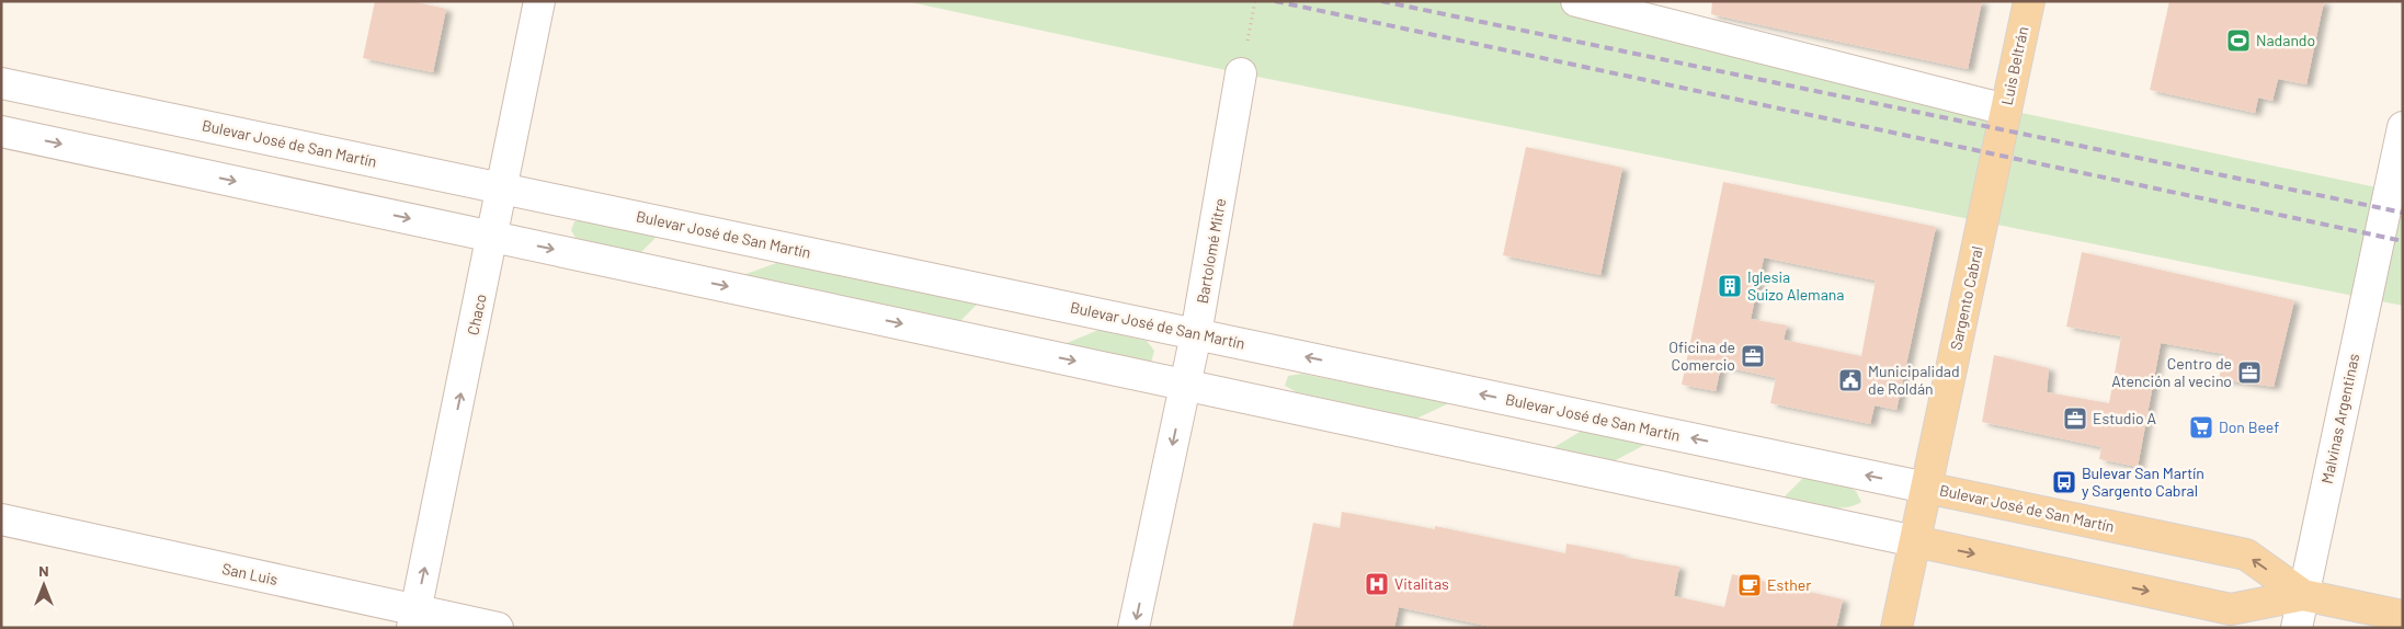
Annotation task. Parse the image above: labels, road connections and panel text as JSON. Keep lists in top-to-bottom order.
{
  "streets": {
    "main road": ["Luis Beltrán", "Bulevar José de San Martín", "Sargento Cabral"],
    "street": [
      "Bartolomé Mitre",
      "Chaco",
      "Malvinas Argentinas",
      "San Luis"
    ]
  },
  "crossings": [
    ["Luis Beltrán", "Sargento Cabral"],
    ["Bulevar José de San Martín", "Bartolomé Mitre"],
    ["Bulevar José de San Martín", "Sargento Cabral"],
    ["Bulevar José de San Martín", "Chaco"],
    ["Bulevar José de San Martín", "Malvinas Argentinas"],
    ["Chaco", "San Luis"]
  ],
  "one_way": ["Bartolomé Mitre", "Chaco"],
  "places": {
    "sports": ["Nadando"],
    "building": ["Iglesia Suizo Alemana"],
    "office": ["Oficina de Comercio", "Centro de Atención al vecino", "Estudio A"],
    "public building": ["Municipalidad de Roldán"],
    "supermarket": ["Don Beef"],
    "bus stop": ["Bulevar San Martín y Sargento Cabral"],
    "hospital": ["Vitalitas"],
    "cafe": ["Esther"]
  },
  "north": "top"
}
